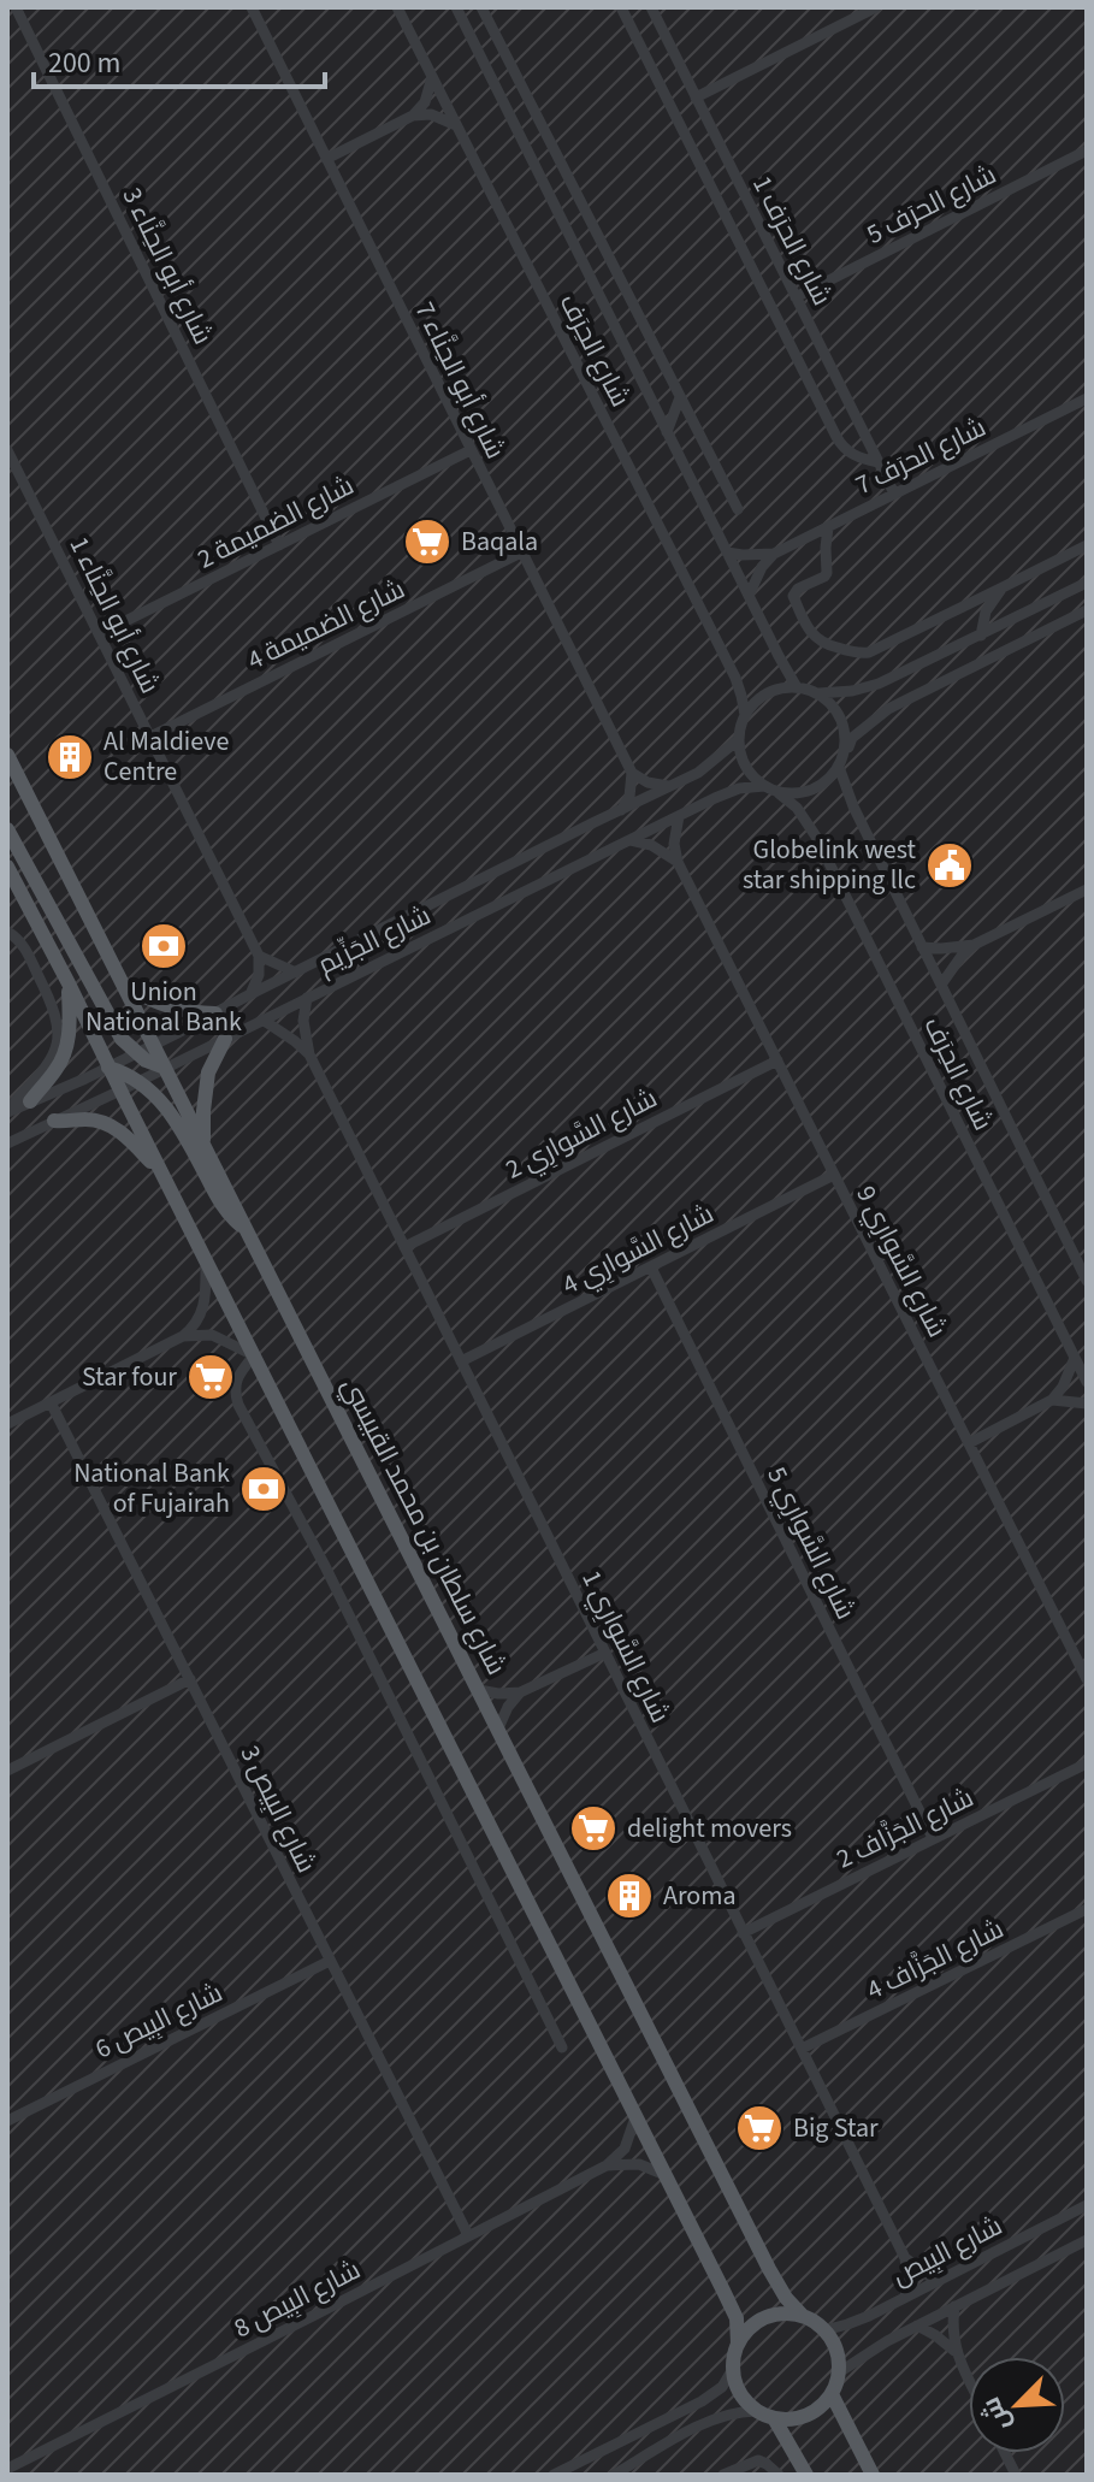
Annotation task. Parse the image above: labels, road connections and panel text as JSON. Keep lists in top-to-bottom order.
{
  "streets": {
    "main road": ["شارع سلطان بن محمد القبيسي"],
    "street": [
      "شارع الحرَف 5",
      "شارع الحرَف 1",
      "شارع أبو الحِنَّاء 3",
      "شارع الحِرَف",
      "شارع أبو الحِنَّاء 7",
      "شارع الحرَف 7",
      "شارع الضميمة 2",
      "شارع أبو الحِنَّاء 1",
      "شارع الضميمة 4",
      "شارع الجَزِّيم",
      "شارع السَّوارِي 2",
      "شارع السَّوارِي 4",
      "شارع السَّوارِي 9",
      "شارع السَّوارِي 5",
      "شارع السَّوارِي 1",
      "شارع البِيص 3",
      "شارع الجَزَّاف 2",
      "شارع الجَزَّاف 4",
      "شارع البِيص 6",
      "شارع البِيص",
      "شارع البِيص 8"
    ]
  },
  "crossings": [
    ["شارع الحرَف 5", "شارع الحرَف 1"],
    ["شارع الحرَف 1", "شارع الحرَف 7"],
    ["شارع أبو الحِنَّاء 3", "شارع الضميمة 2"],
    ["شارع الحِرَف", "شارع الحرَف 7"],
    ["شارع الحِرَف", "شارع الجَزِّيم"],
    ["شارع أبو الحِنَّاء 7", "شارع الضميمة 2"],
    ["شارع أبو الحِنَّاء 7", "شارع الضميمة 4"],
    ["شارع الضميمة 2", "شارع أبو الحِنَّاء 1"],
    ["شارع أبو الحِنَّاء 1", "شارع الضميمة 4"],
    ["شارع الجَزِّيم", "شارع السَّوارِي 9"],
    ["شارع الجَزِّيم", "شارع سلطان بن محمد القبيسي"],
    ["شارع الجَزِّيم", "شارع السَّوارِي 1"],
    ["شارع السَّوارِي 2", "شارع السَّوارِي 9"],
    ["شارع السَّوارِي 2", "شارع السَّوارِي 1"],
    ["شارع السَّوارِي 4", "شارع السَّوارِي 9"],
    ["شارع السَّوارِي 4", "شارع السَّوارِي 5"],
    ["شارع السَّوارِي 4", "شارع السَّوارِي 1"],
    ["شارع سلطان بن محمد القبيسي", "شارع البِيص"],
    ["شارع السَّوارِي 5", "شارع الجَزَّاف 2"],
    ["شارع السَّوارِي 1", "شارع الجَزَّاف 2"],
    ["شارع السَّوارِي 1", "شارع الجَزَّاف 4"],
    ["شارع السَّوارِي 1", "شارع البِيص"],
    ["شارع البِيص 3", "شارع البِيص 6"],
    ["شارع البِيص 3", "شارع البِيص 8"]
  ],
  "places": {
    "supermarket": [
      "Baqala",
      "Star four",
      "delight movers",
      "Big Star"
    ],
    "building": ["Al Maldieve Centre", "Aroma"],
    "public building": ["Globelink west star shipping llc"],
    "bank": ["Union National Bank", "National Bank of Fujairah"]
  },
  "scale_bar": "200 m",
  "north": "bottom left"
}
